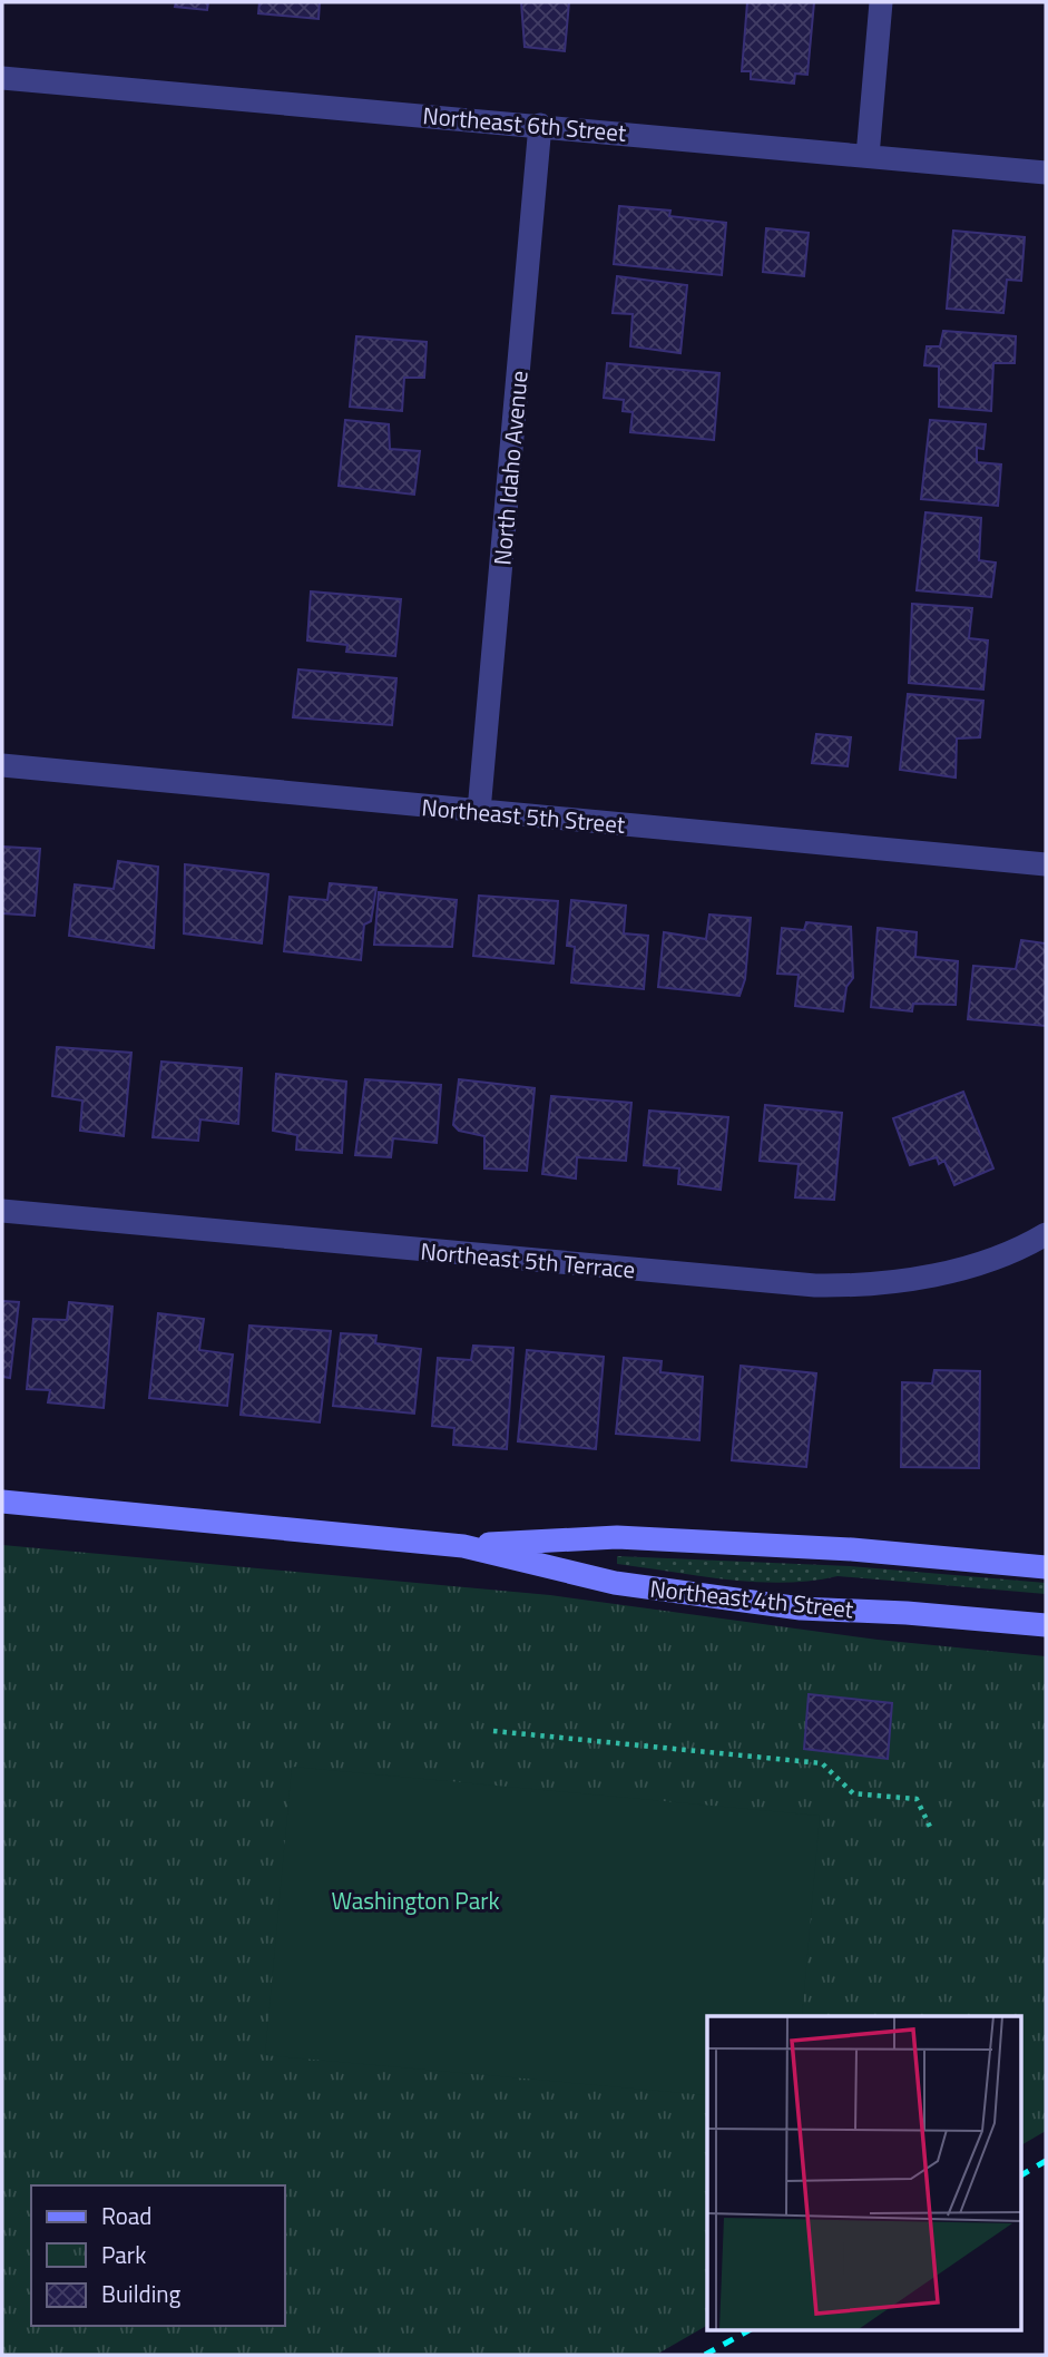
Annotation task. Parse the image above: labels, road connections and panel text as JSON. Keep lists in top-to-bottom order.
{
  "streets": {
    "main road": ["Northeast 4th Street"],
    "street": [
      "Northeast 6th Street",
      "North Idaho Avenue",
      "Northeast 5th Street",
      "Northeast 5th Terrace"
    ]
  },
  "crossings": [
    ["Northeast 6th Street", "North Idaho Avenue"],
    ["North Idaho Avenue", "Northeast 5th Street"]
  ],
  "parks": ["Washington Park"],
  "legend": ["Road", "Park", "Building"]
}
